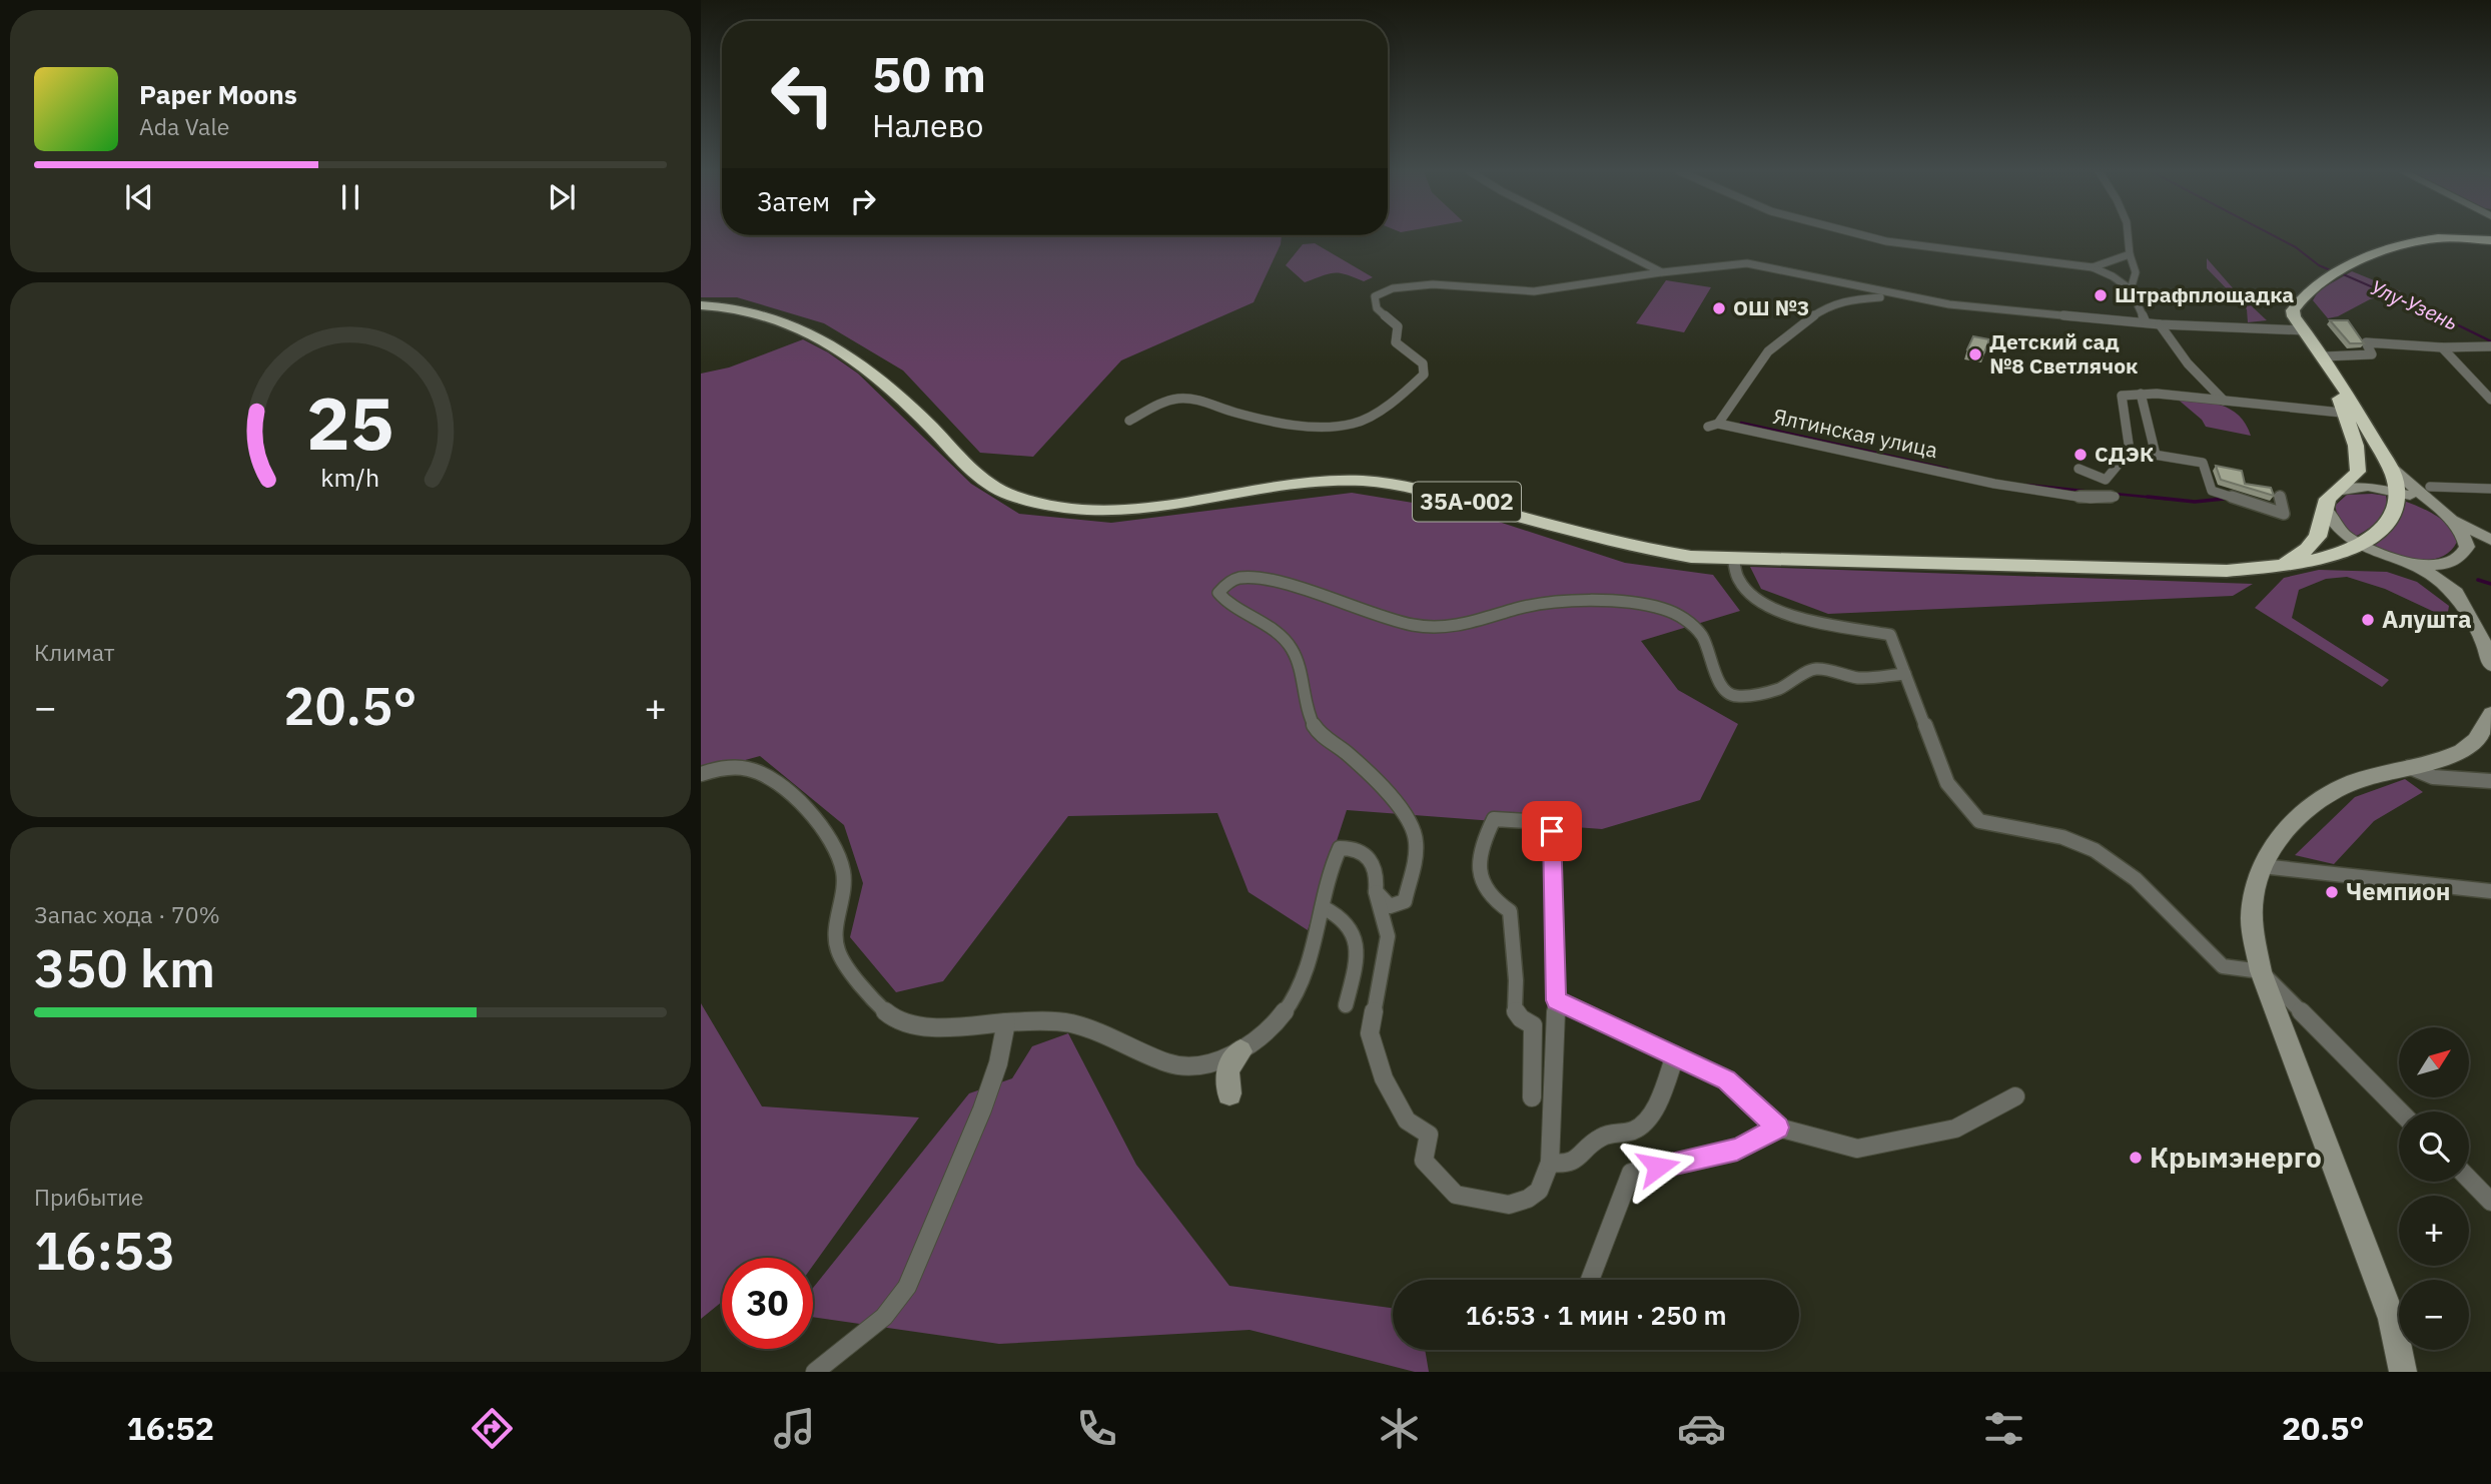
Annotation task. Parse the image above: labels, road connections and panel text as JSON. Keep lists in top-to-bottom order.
{
  "streets": {
    "highway": ["35А-002"],
    "street": ["Ялтинская улица"]
  },
  "water": ["Улу-Узень"],
  "places": [
    "Штрафплощадка",
    "ОШ №3",
    "Детский сад №8 Светлячок",
    "СДЭК",
    "Алушта",
    "Чемпион",
    "Крымэнерго"
  ],
  "north": "top right",
  "page": {
    "turn": ["50 m", "Налево"],
    "song": ["Paper Moons", "Ada Vale"],
    "then": "Затем",
    "tile": [
      "Климат",
      ["Запас хода · 70%", "350 km"],
      ["Прибытие", "16:53"]
    ],
    "heat": ["−", "20.5°", "+"],
    "map_buttons": ["+", "−"],
    "limit": "30",
    "trip": "16:53 · 1 мин · 250 m",
    "tabs": ["16:52", "20.5°"],
    "gauge": ["25", "km/h"]
  }
}
